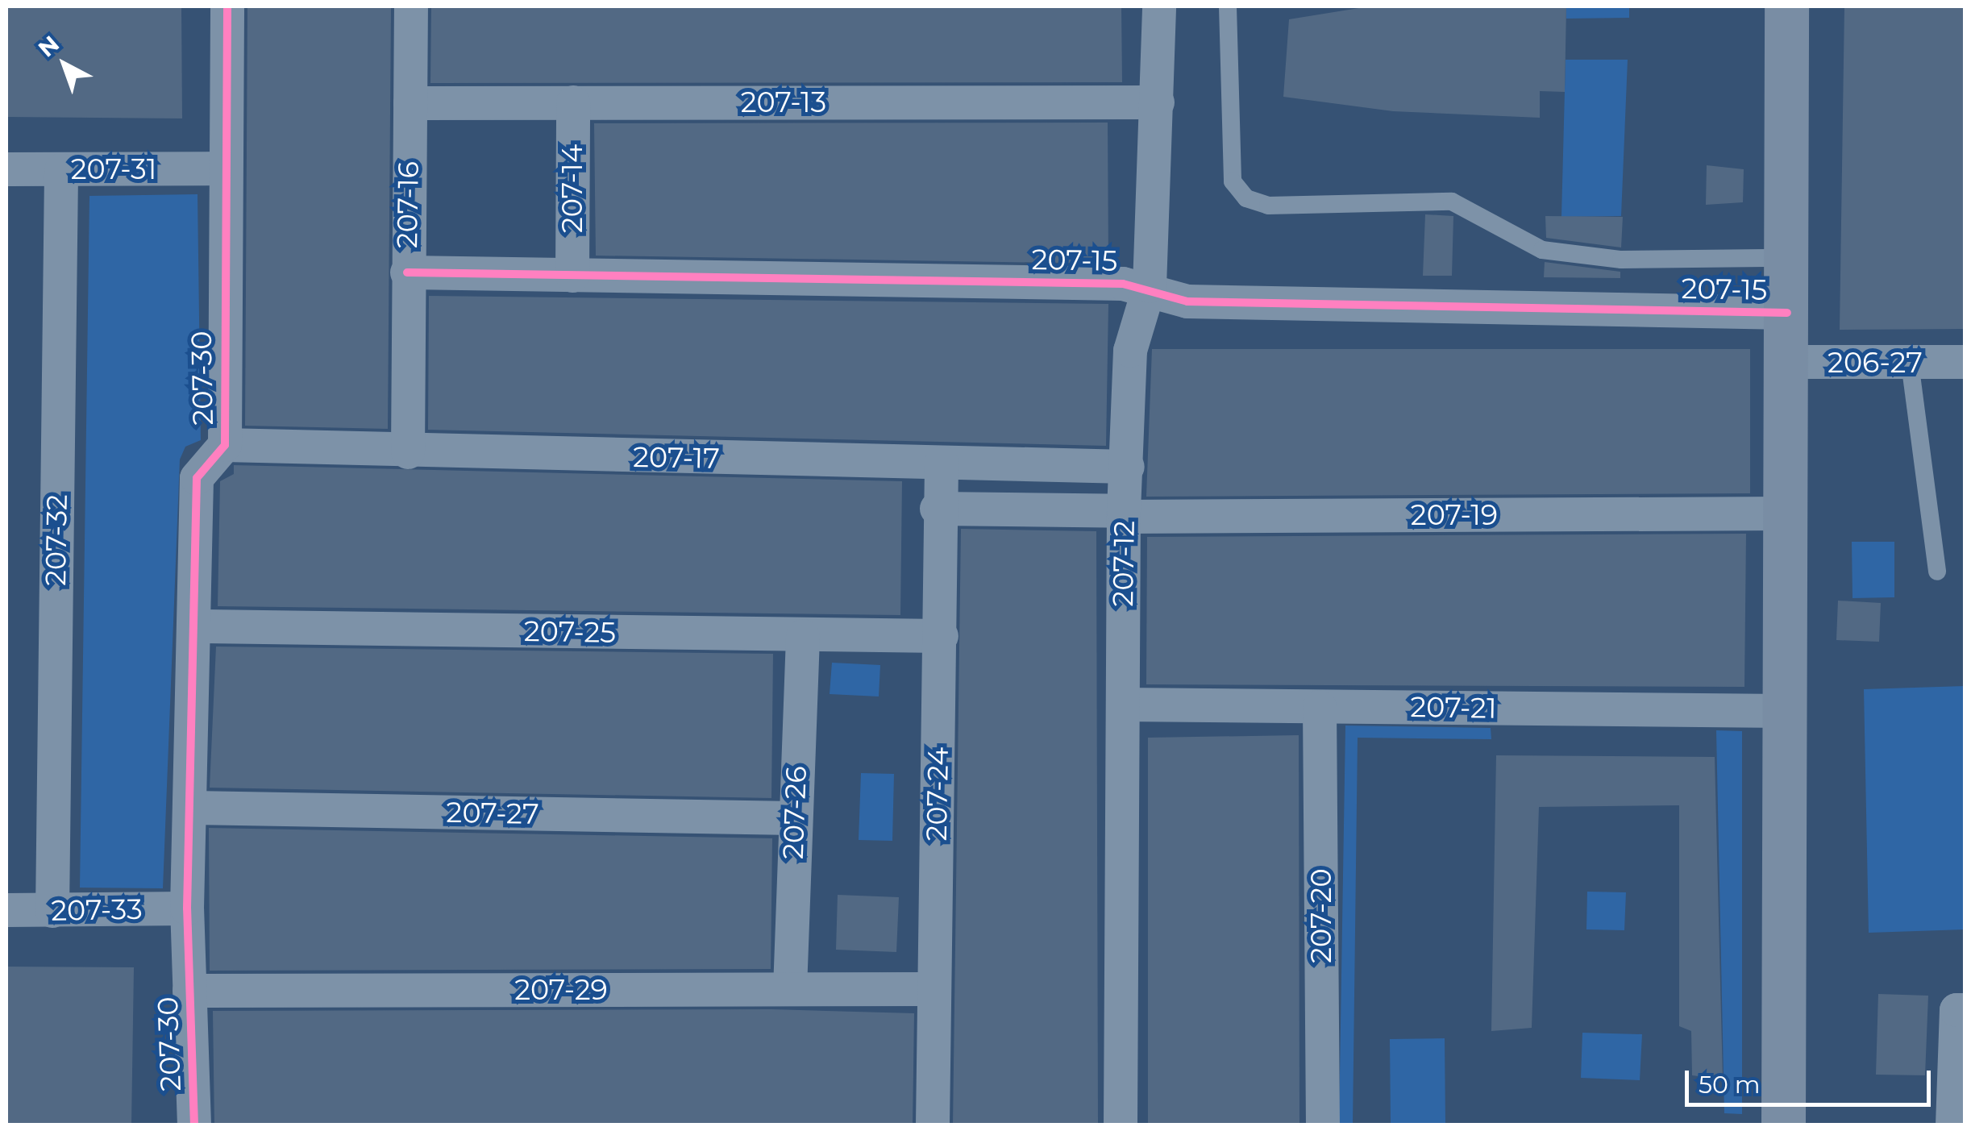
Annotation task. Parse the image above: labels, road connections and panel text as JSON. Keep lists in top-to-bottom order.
{
  "streets": {
    "street": [
      "207-13",
      "207-31",
      "207-14",
      "207-16",
      "207-15",
      "206-27",
      "207-30",
      "207-17",
      "207-19",
      "207-32",
      "207-12",
      "207-25",
      "207-21",
      "207-24",
      "207-26",
      "207-27",
      "207-33",
      "207-20",
      "207-29"
    ]
  },
  "crossings": [
    ["207-13", "207-14"],
    ["207-13", "207-16"],
    ["207-13", "207-12"],
    ["207-31", "207-30"],
    ["207-31", "207-32"],
    ["207-14", "207-15"],
    ["207-16", "207-15"],
    ["207-16", "207-17"],
    ["207-15", "207-12"],
    ["207-30", "207-17"],
    ["207-30", "207-25"],
    ["207-30", "207-27"],
    ["207-30", "207-33"],
    ["207-30", "207-29"],
    ["207-17", "207-12"],
    ["207-17", "207-24"],
    ["207-19", "207-12"],
    ["207-32", "207-33"],
    ["207-12", "207-21"],
    ["207-25", "207-24"],
    ["207-25", "207-26"],
    ["207-21", "207-20"],
    ["207-24", "207-29"],
    ["207-26", "207-27"],
    ["207-26", "207-29"]
  ],
  "scale_bar": "50 m",
  "north": "top left"
}
